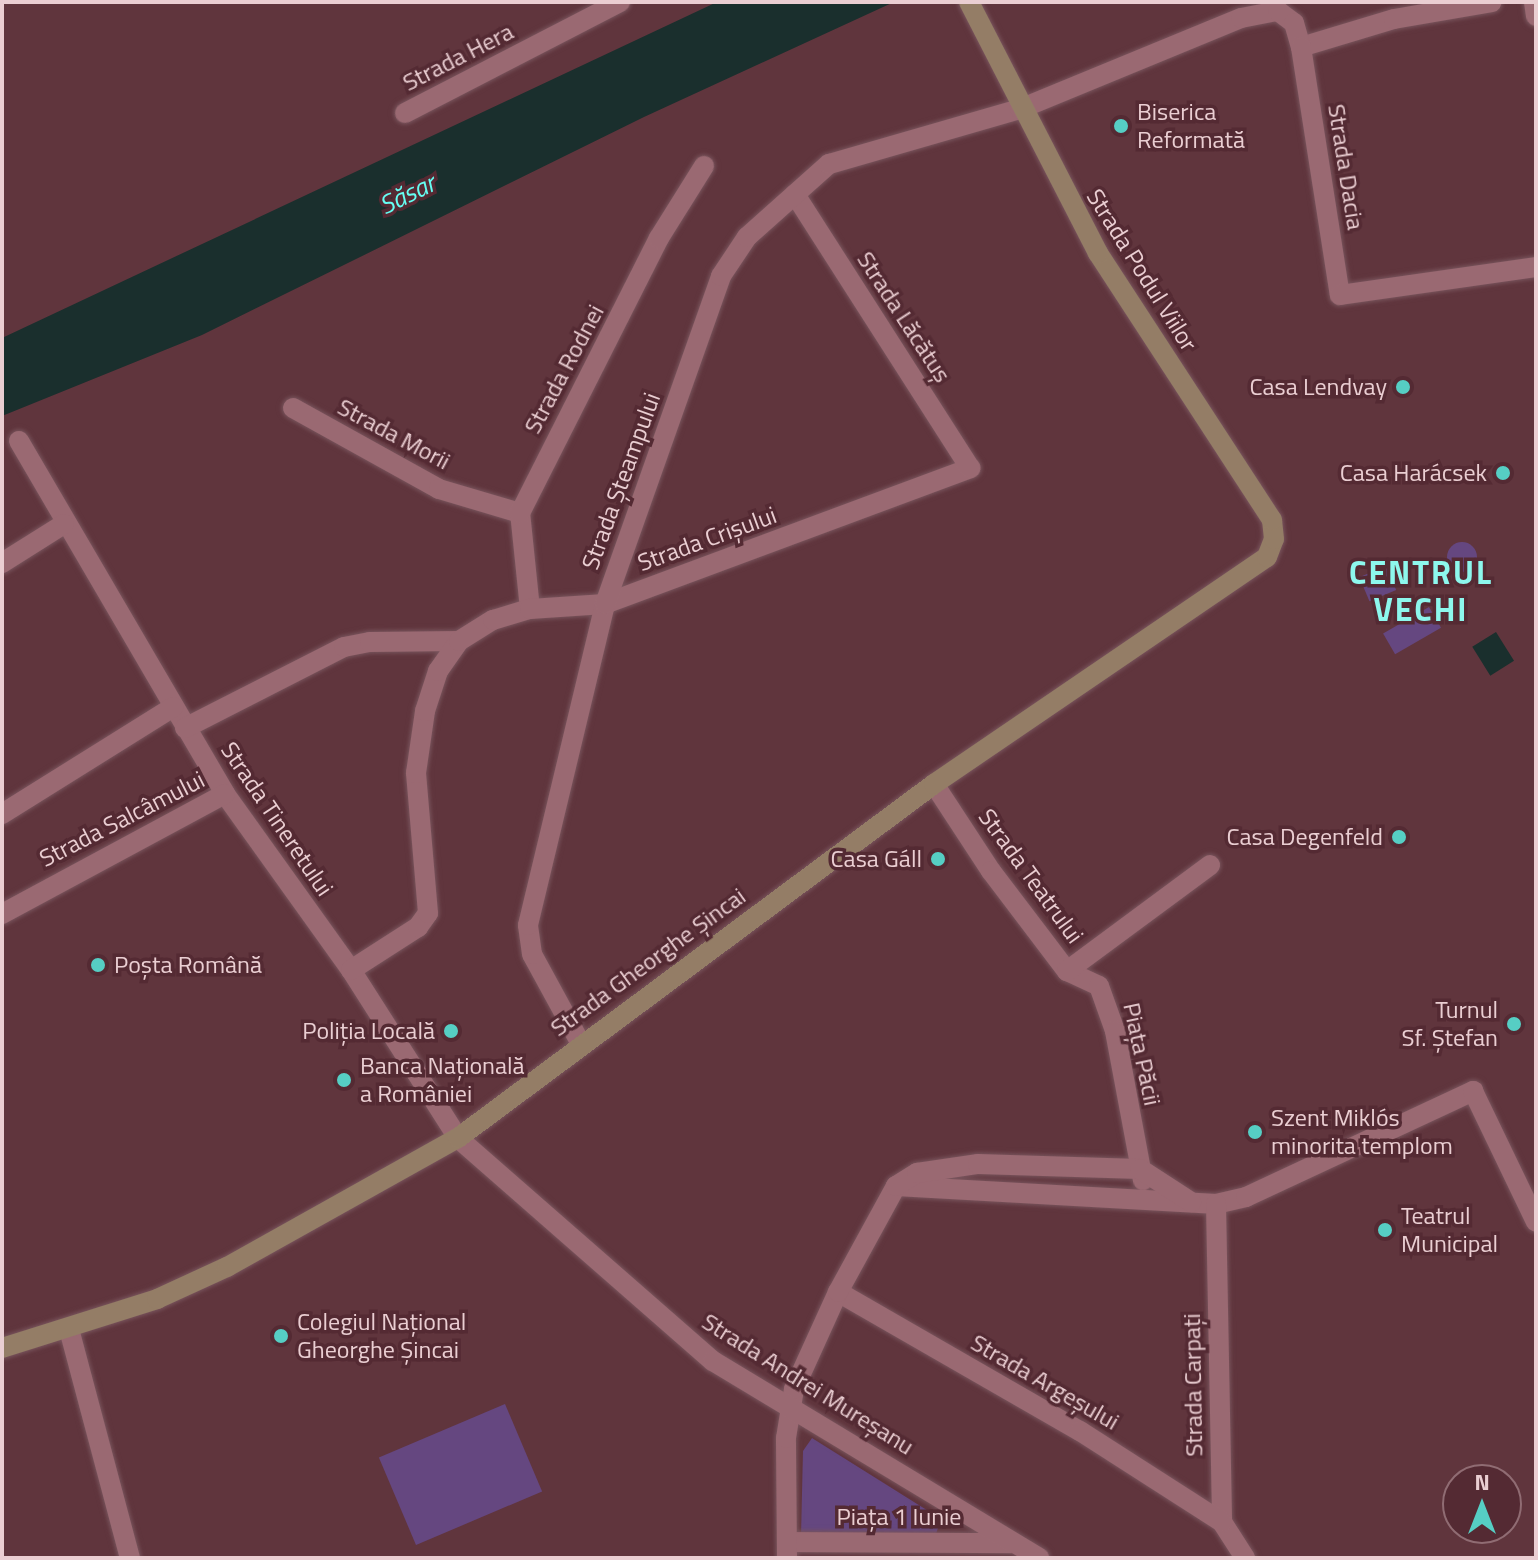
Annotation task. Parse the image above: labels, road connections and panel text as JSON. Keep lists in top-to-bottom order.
{
  "streets": {
    "main road": ["Strada Podul Viilor", "Strada Gheorghe Șincai"],
    "street": [
      "Strada Hera",
      "Strada Dacia",
      "Strada Lăcătuș",
      "Strada Rodnei",
      "Strada Morii",
      "Strada Șteampului",
      "Strada Crișului",
      "Strada Salcâmului",
      "Strada Tineretului",
      "Strada Teatrului",
      "Piața Păcii",
      "Strada Argeșului",
      "Strada Andrei Mureșanu",
      "Strada Carpați",
      "Piața 1 Iunie"
    ]
  },
  "crossings": [
    ["Strada Dacia", "Strada Șteampului"],
    ["Strada Podul Viilor", "Strada Șteampului"],
    ["Strada Podul Viilor", "Strada Gheorghe Șincai"],
    ["Strada Lăcătuș", "Strada Șteampului"],
    ["Strada Lăcătuș", "Strada Crișului"],
    ["Strada Rodnei", "Strada Morii"],
    ["Strada Șteampului", "Strada Crișului"],
    ["Strada Șteampului", "Strada Gheorghe Șincai"],
    ["Strada Salcâmului", "Strada Tineretului"],
    ["Strada Tineretului", "Strada Gheorghe Șincai"],
    ["Strada Tineretului", "Strada Andrei Mureșanu"],
    ["Strada Teatrului", "Strada Gheorghe Șincai"],
    ["Strada Teatrului", "Piața Păcii"],
    ["Strada Gheorghe Șincai", "Strada Andrei Mureșanu"],
    ["Strada Argeșului", "Strada Carpați"],
    ["Strada Andrei Mureșanu", "Piața 1 Iunie"]
  ],
  "districts": ["CENTRUL VECHI"],
  "water": ["Săsar"],
  "places": [
    "Biserica Reformată",
    "Casa Lendvay",
    "Casa Harácsek",
    "Casa Degenfeld",
    "Casa Gáll",
    "Poșta Română",
    "Turnul Sf. Ștefan",
    "Poliția Locală",
    "Banca Națională a României",
    "Szent Miklós minorita templom",
    "Teatrul Municipal",
    "Colegiul Național Gheorghe Șincai"
  ],
  "north": "top"
}
